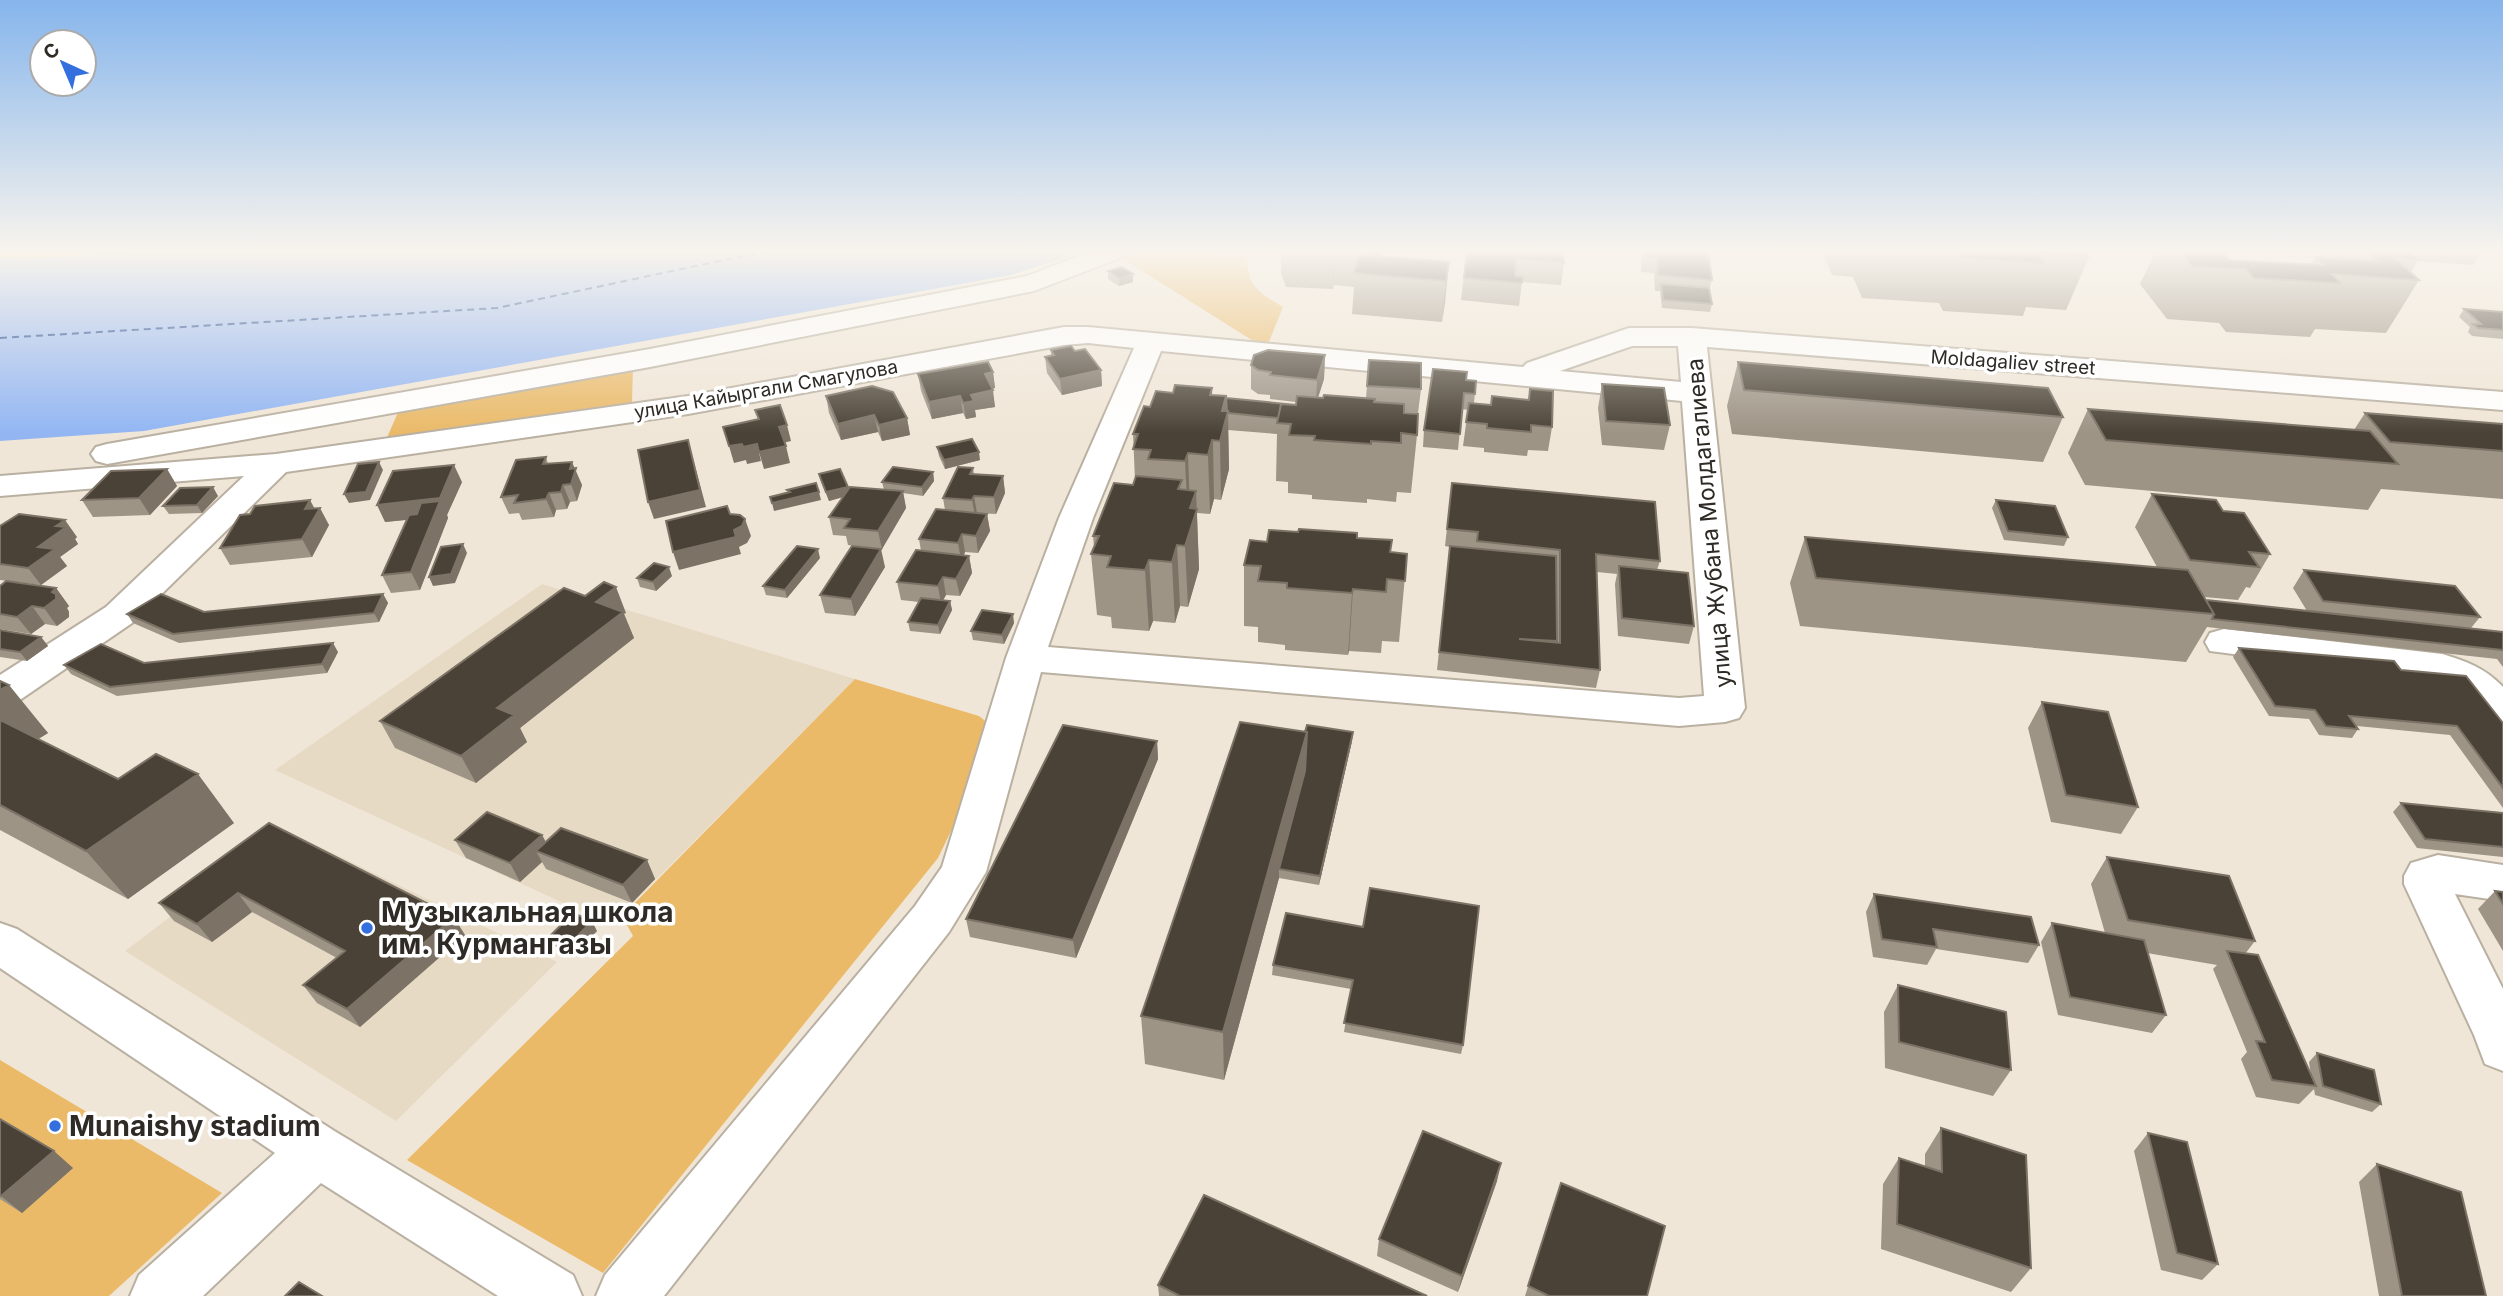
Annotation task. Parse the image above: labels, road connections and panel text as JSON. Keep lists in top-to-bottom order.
{
  "streets": {
    "street": ["Moldagaliev street", "улица Кайыргали Смагулова", "улица Жубана Молдагалиева"]
  },
  "crossings": [
    ["Moldagaliev street", "улица Кайыргали Смагулова"],
    ["Moldagaliev street", "улица Жубана Молдагалиева"],
    ["улица Кайыргали Смагулова", "улица Жубана Молдагалиева"]
  ],
  "places": ["Музыкальная школа им. Курмангазы", "Munaishy stadium"],
  "north": "top left"
}
